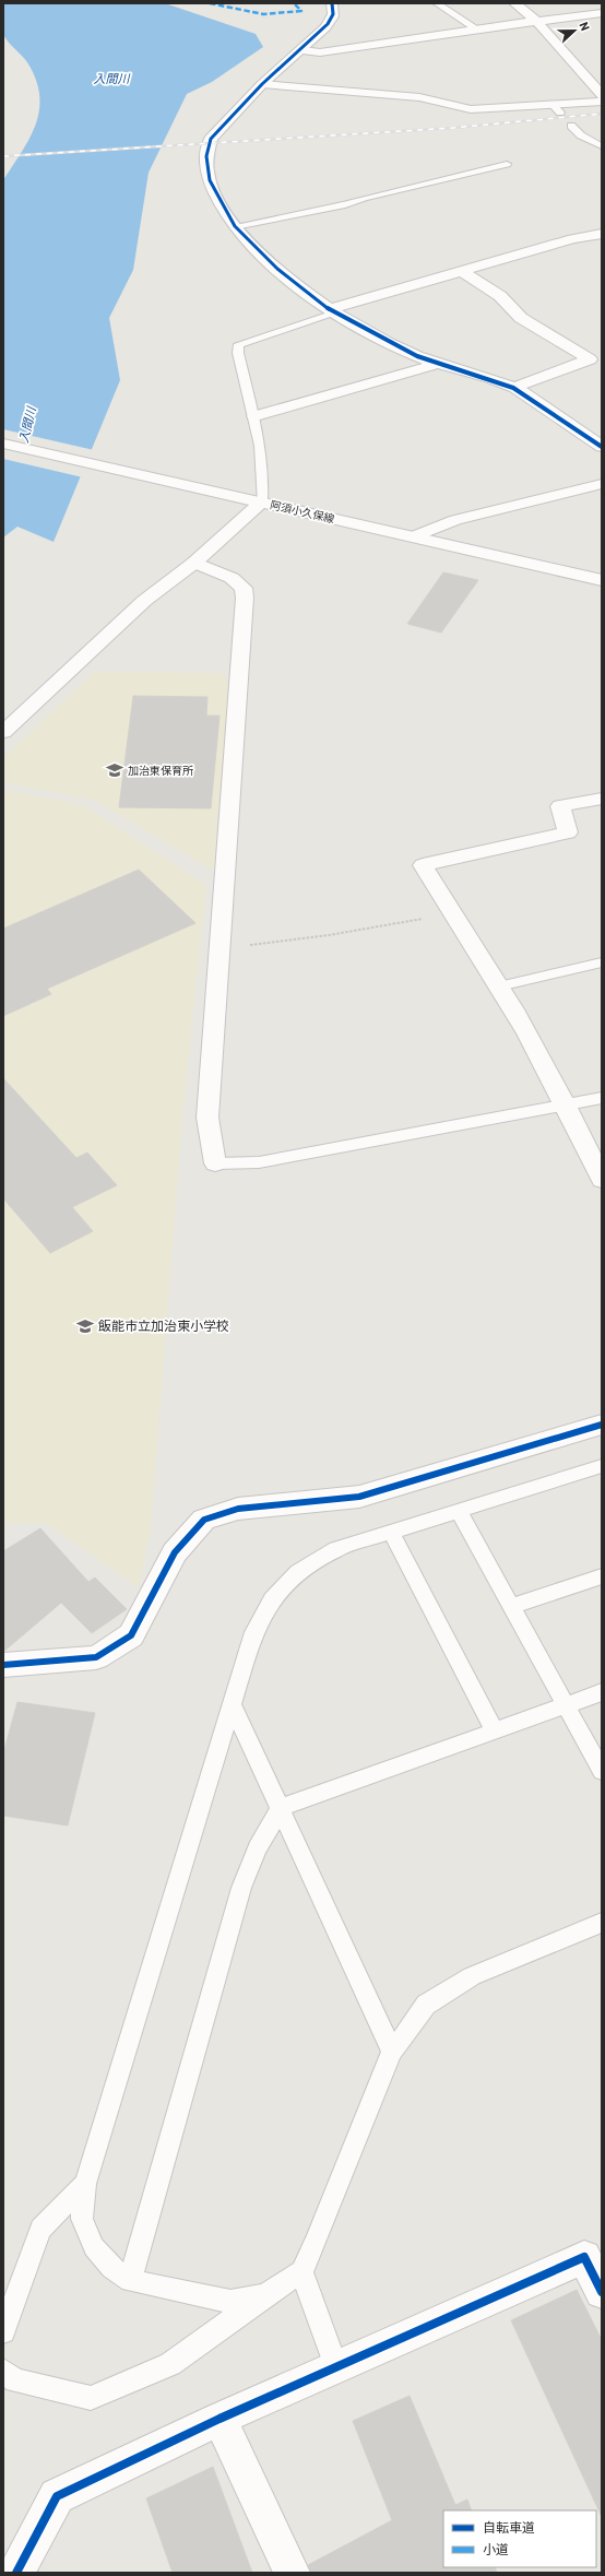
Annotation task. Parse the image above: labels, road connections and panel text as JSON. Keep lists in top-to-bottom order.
{
  "streets": {
    "street": ["阿須小久保線"]
  },
  "water": ["入間川"],
  "places": {
    "school or university": ["加治東保育所", "飯能市立加治東小学校"]
  },
  "legend": ["自転車道", "小道"],
  "north": "right"
}
